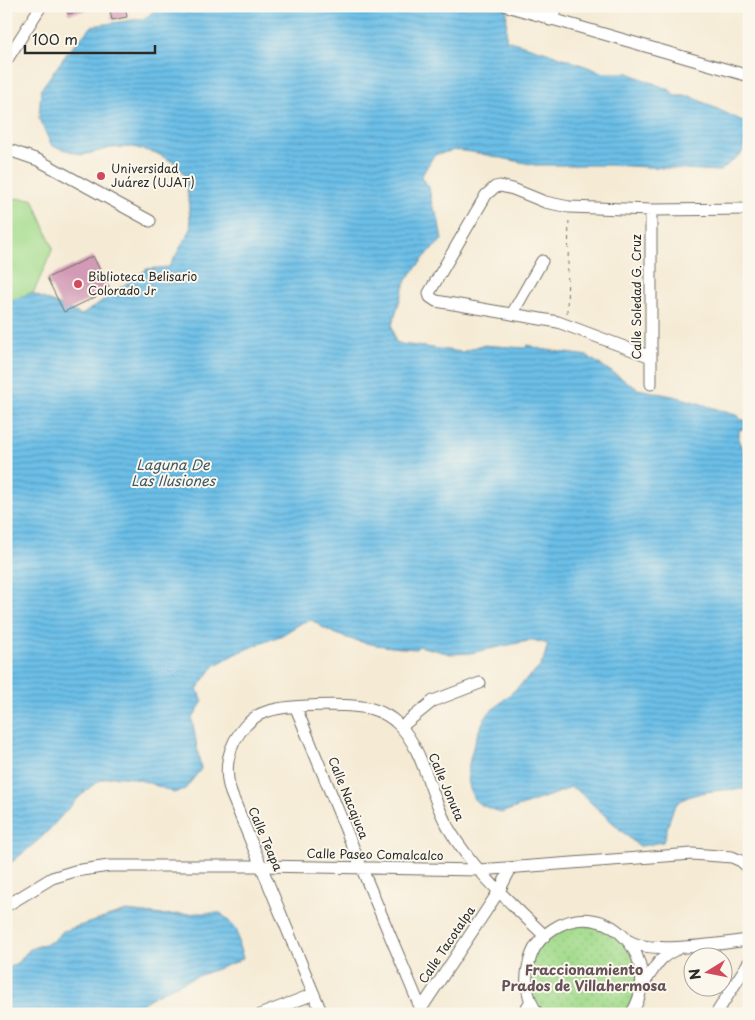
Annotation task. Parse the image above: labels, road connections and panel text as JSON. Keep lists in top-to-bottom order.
{
  "streets": {
    "street": [
      "Calle Soledad G. Cruz",
      "Calle Jonuta",
      "Calle Nacajuca",
      "Calle Teapa",
      "Calle Paseo Comalcalco",
      "Calle Tacotalpa"
    ]
  },
  "crossings": [
    ["Calle Jonuta", "Calle Nacajuca"],
    ["Calle Jonuta", "Calle Teapa"],
    ["Calle Jonuta", "Calle Paseo Comalcalco"],
    ["Calle Jonuta", "Calle Tacotalpa"],
    ["Calle Nacajuca", "Calle Teapa"],
    ["Calle Nacajuca", "Calle Paseo Comalcalco"],
    ["Calle Nacajuca", "Calle Tacotalpa"],
    ["Calle Teapa", "Calle Paseo Comalcalco"],
    ["Calle Paseo Comalcalco", "Calle Tacotalpa"]
  ],
  "districts": ["Fraccionamiento Prados de Villahermosa"],
  "water": ["Laguna De Las Ilusiones"],
  "places": ["Universidad Juárez (UJAT)", "Biblioteca Belisario Colorado Jr"],
  "scale_bar": "100 m",
  "north": "left"
}
